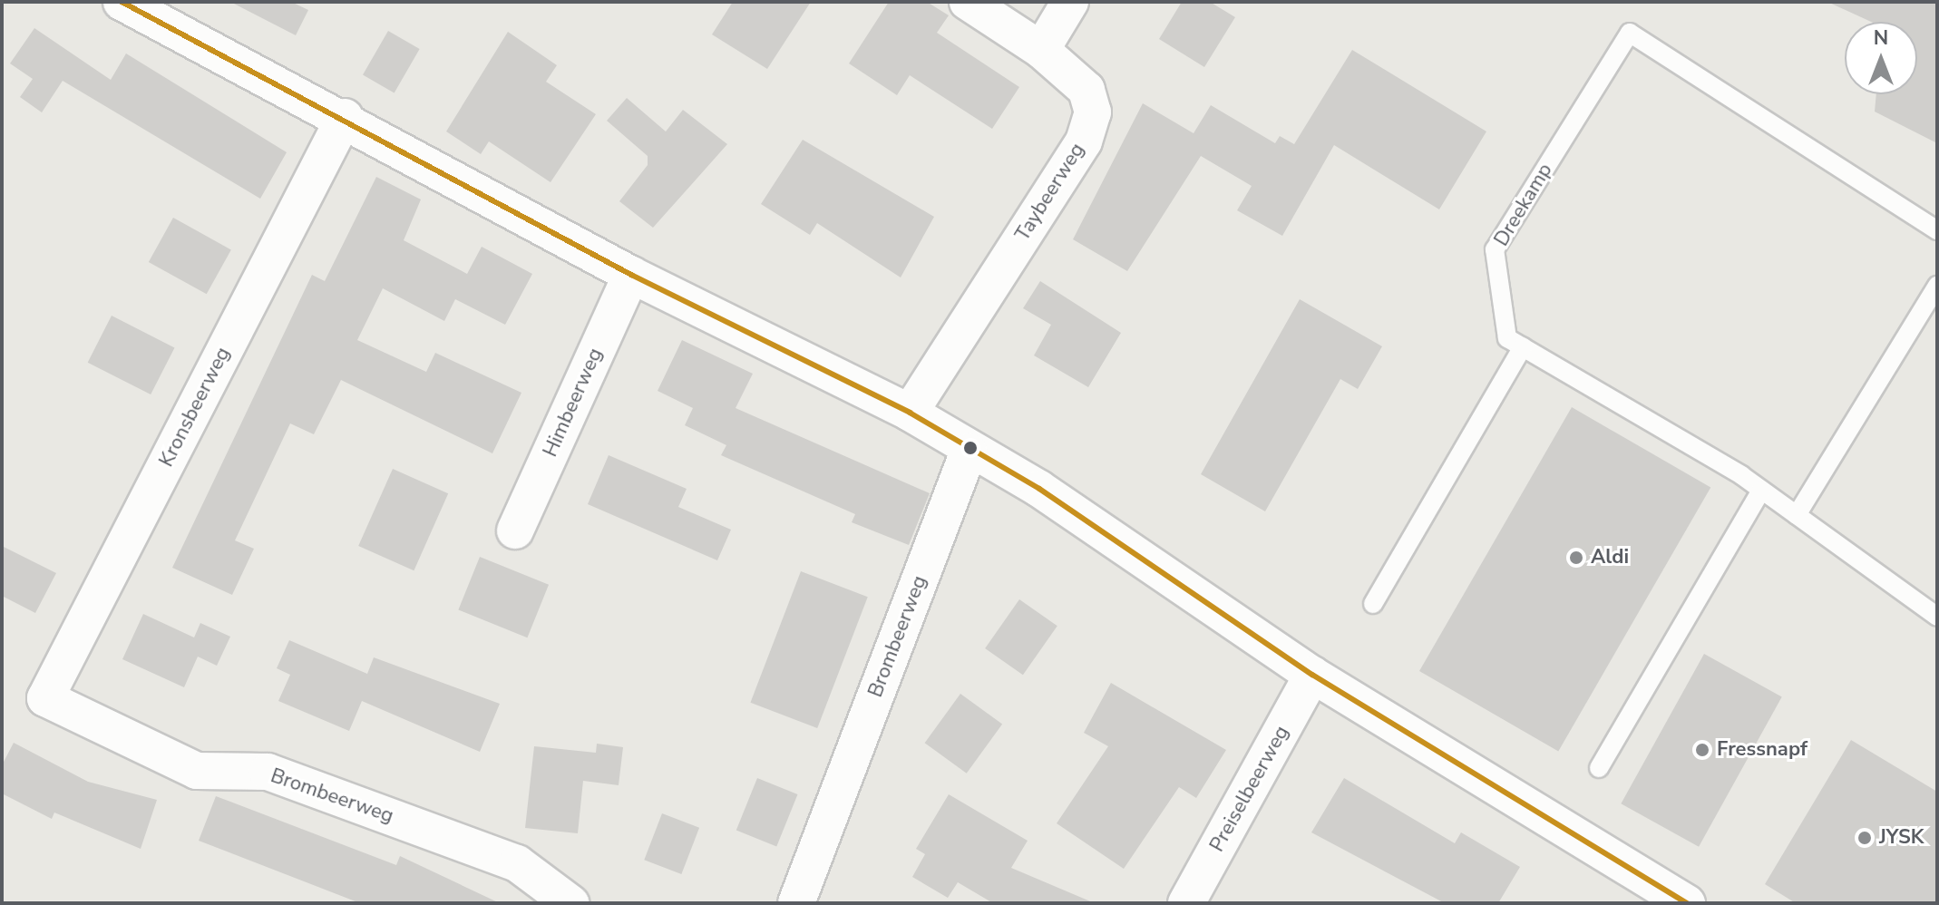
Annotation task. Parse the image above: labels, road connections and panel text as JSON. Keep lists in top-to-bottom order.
{
  "streets": {
    "street": [
      "Taybeerweg",
      "Himbeerweg",
      "Kronsbeerweg",
      "Brombeerweg",
      "Preiselbeerweg"
    ],
    "lane": ["Dreekamp"]
  },
  "crossings": [
    ["Kronsbeerweg", "Brombeerweg"]
  ],
  "places": ["Aldi", "Fressnapf", "JYSK"],
  "north": "top"
}
